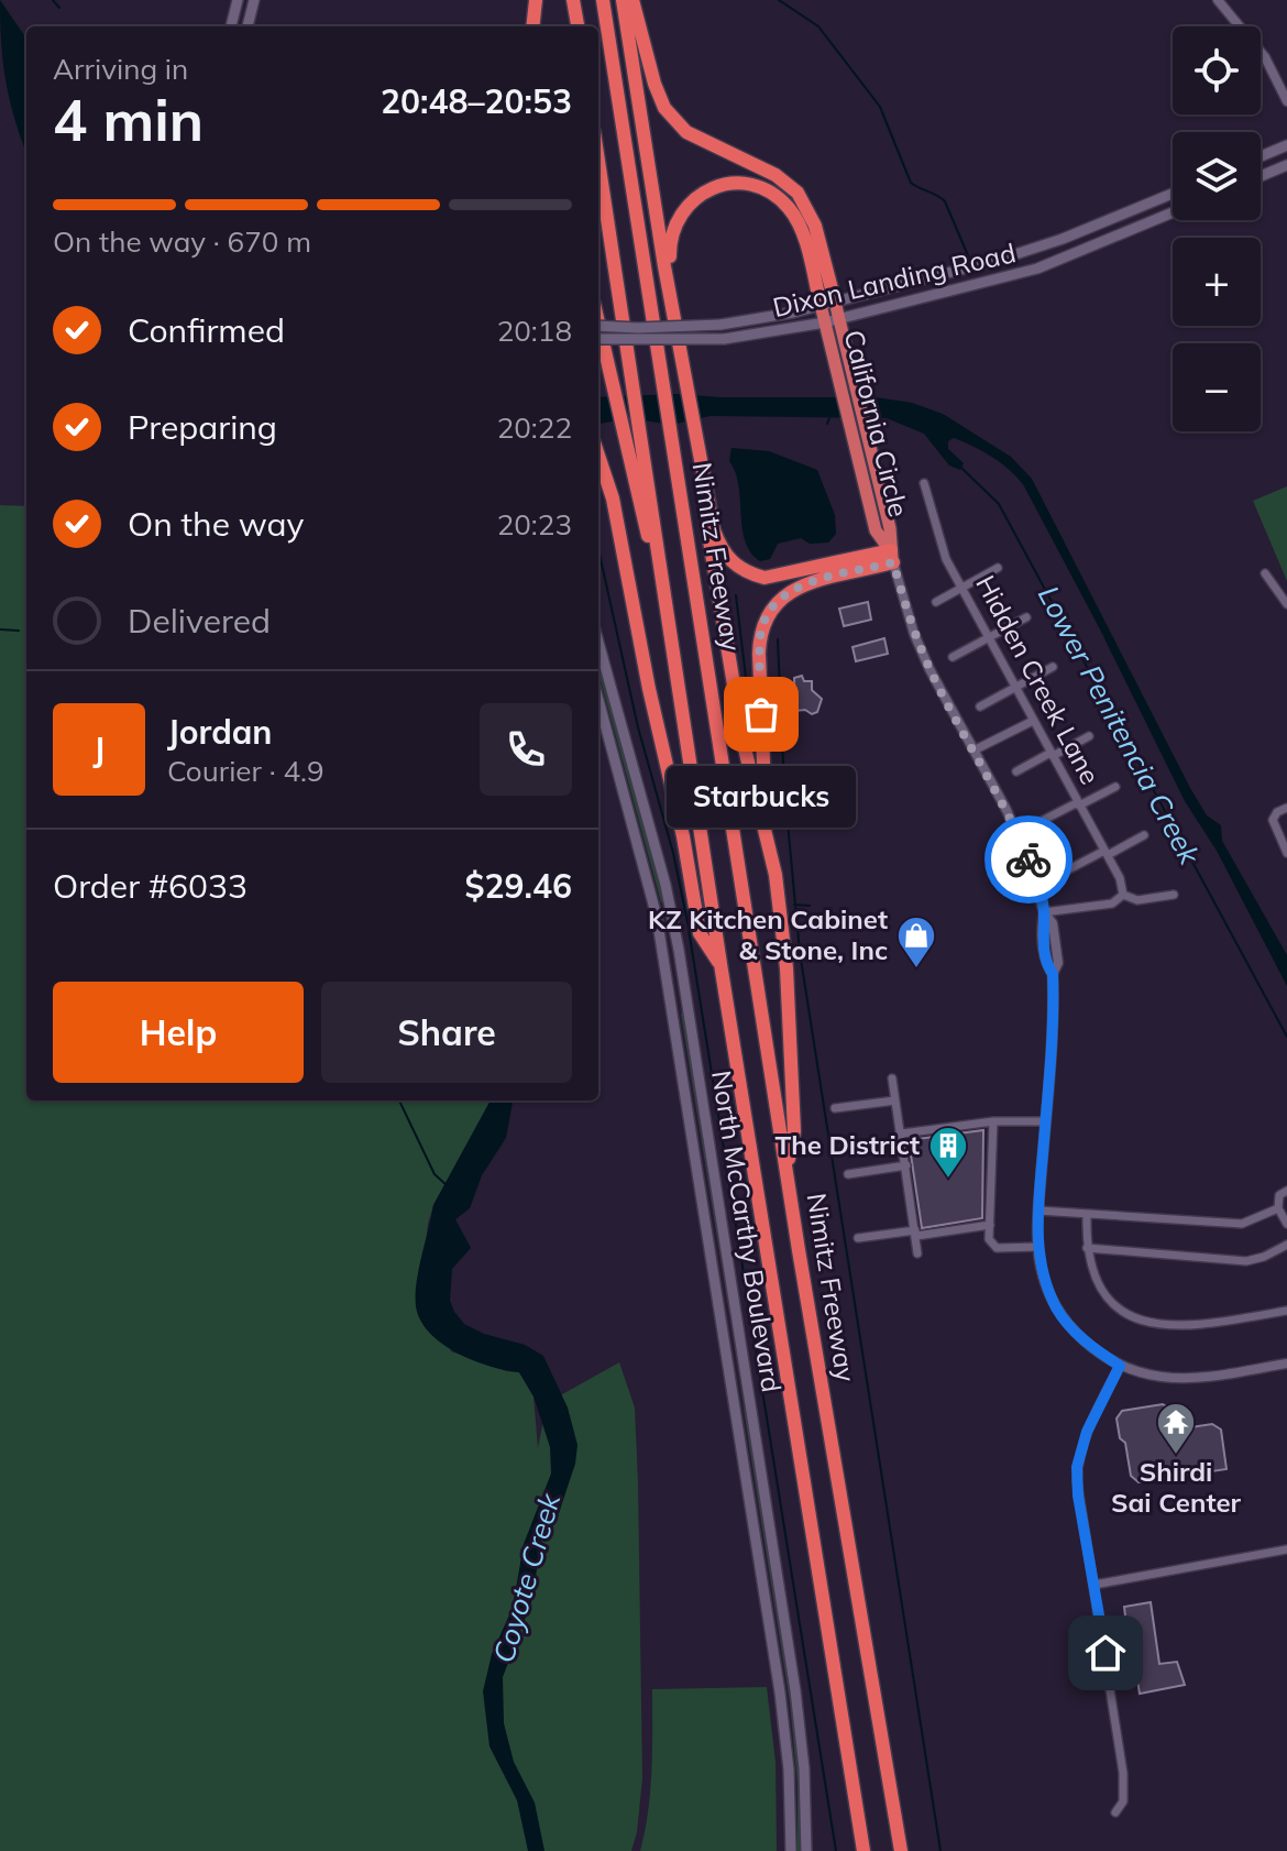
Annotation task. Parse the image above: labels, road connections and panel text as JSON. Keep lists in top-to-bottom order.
{
  "streets": {
    "highway": ["California Circle", "Nimitz Freeway"],
    "main road": ["Dixon Landing Road", "North McCarthy Boulevard"],
    "street": ["Hidden Creek Lane"]
  },
  "crossings": [
    ["Dixon Landing Road", "California Circle"]
  ],
  "water": ["Lower Penitencia Creek", "Coyote Creek"],
  "places": {
    "other": ["Starbucks"],
    "shop": ["KZ Kitchen Cabinet & Stone, Inc"],
    "building": ["The District"],
    "temple": ["Shirdi Sai Center"]
  },
  "page": {
    "map_buttons": ["+", "−"],
    "heading": ["4 min", "Arriving in", "20:48–20:53"],
    "panel": [
      "Jordan",
      "Courier · 4.9",
      "Order #6033",
      "$29.46"
    ],
    "bar": "On the way · 670 m",
    "list": [
      ["Confirmed", "20:18"],
      ["Preparing", "20:22"],
      ["On the way", "20:23"],
      "Delivered"
    ],
    "round": "J",
    "bubble": "Starbucks",
    "buttons": ["Help", "Share"]
  }
}
